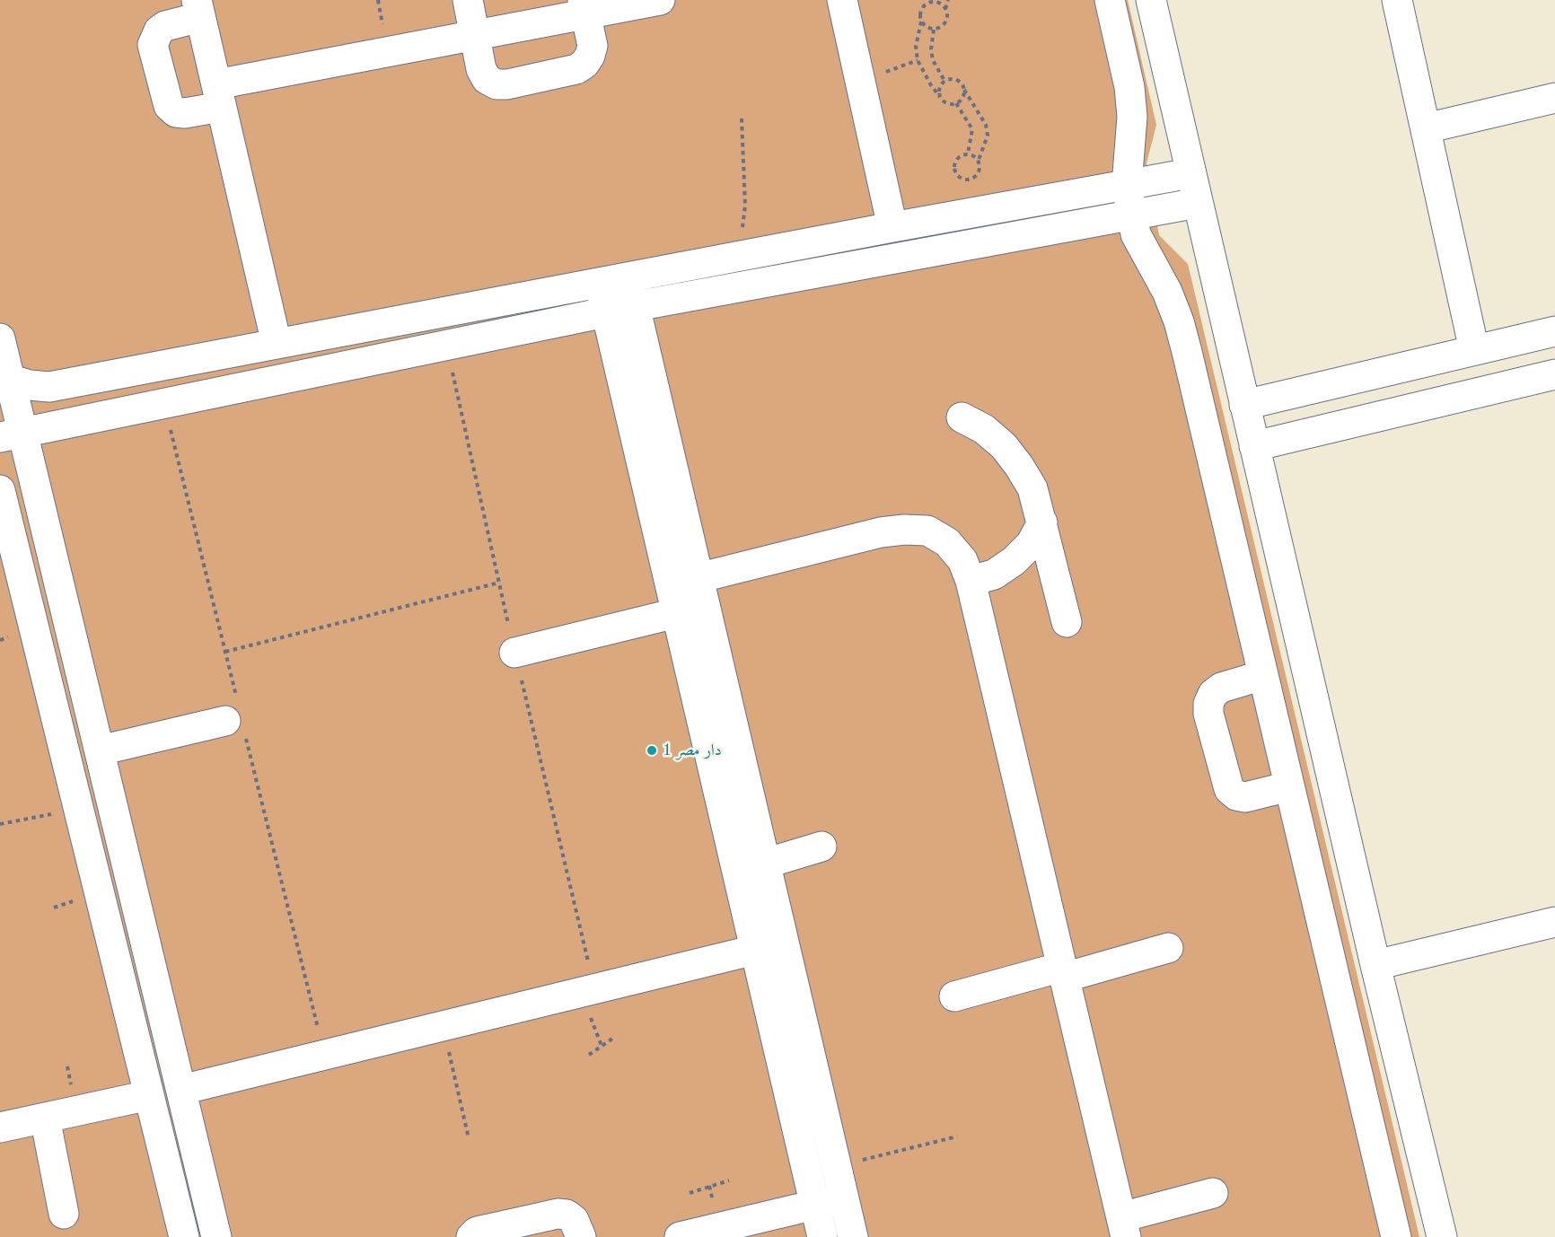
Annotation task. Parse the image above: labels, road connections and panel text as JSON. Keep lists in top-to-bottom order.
{
  "places": ["دار مصر 1"]
}
